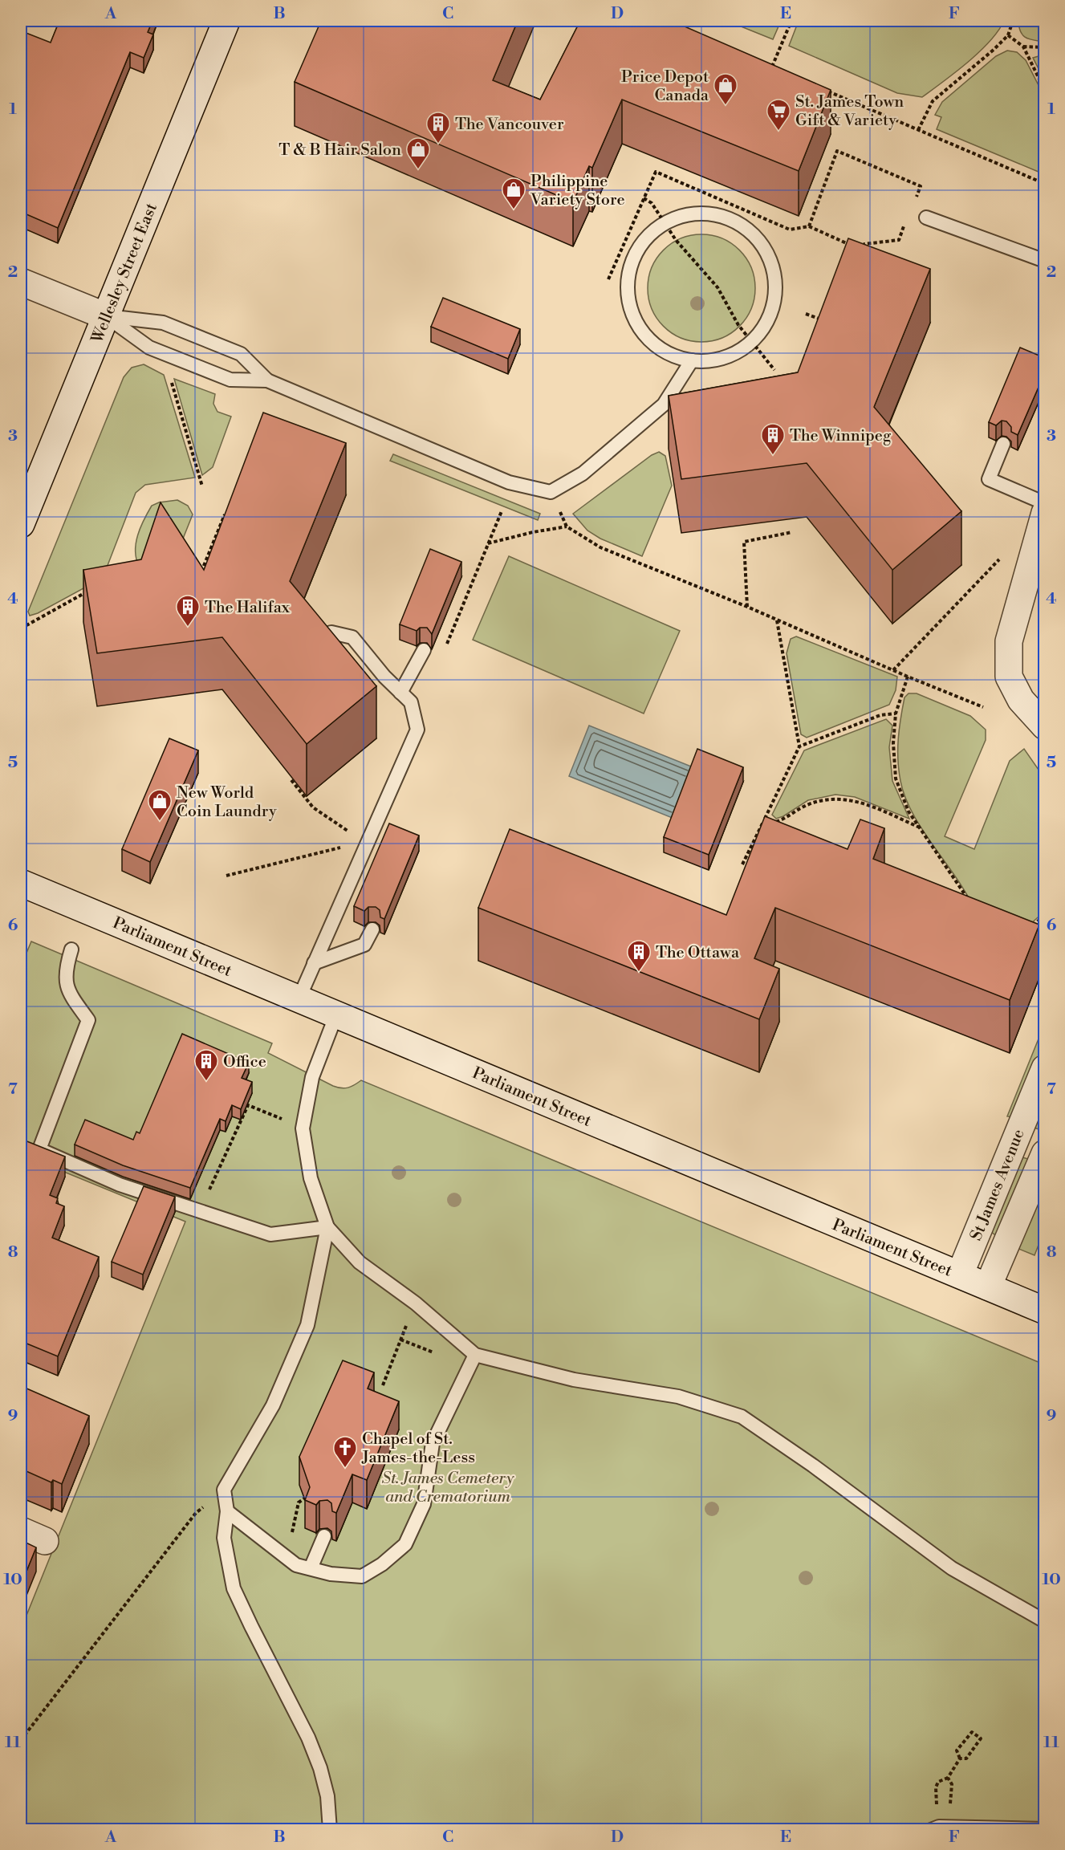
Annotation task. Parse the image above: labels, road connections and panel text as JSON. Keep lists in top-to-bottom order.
{
  "streets": {
    "street": ["Wellesley Street East", "Parliament Street", "St James Avenue"]
  },
  "crossings": [
    ["Parliament Street", "St James Avenue"]
  ],
  "parks": ["St. James Cemetery and Crematorium"],
  "places": {
    "shop": [
      "Price Depot Canada",
      "T & B Hair Salon",
      "Philippine Variety Store",
      "New World Coin Laundry"
    ],
    "supermarket": ["St. James Town Gift & Variety"],
    "building": [
      "The Vancouver",
      "The Winnipeg",
      "The Halifax",
      "The Ottawa",
      "Office"
    ],
    "church": ["Chapel of St. James-the-Less"]
  },
  "grid": {
    "columns": [
      "A",
      "B",
      "C",
      "D",
      "E",
      "F"
    ],
    "rows": [
      "1",
      "2",
      "3",
      "4",
      "5",
      "6",
      "7",
      "8",
      "9",
      "10",
      "11"
    ]
  }
}
